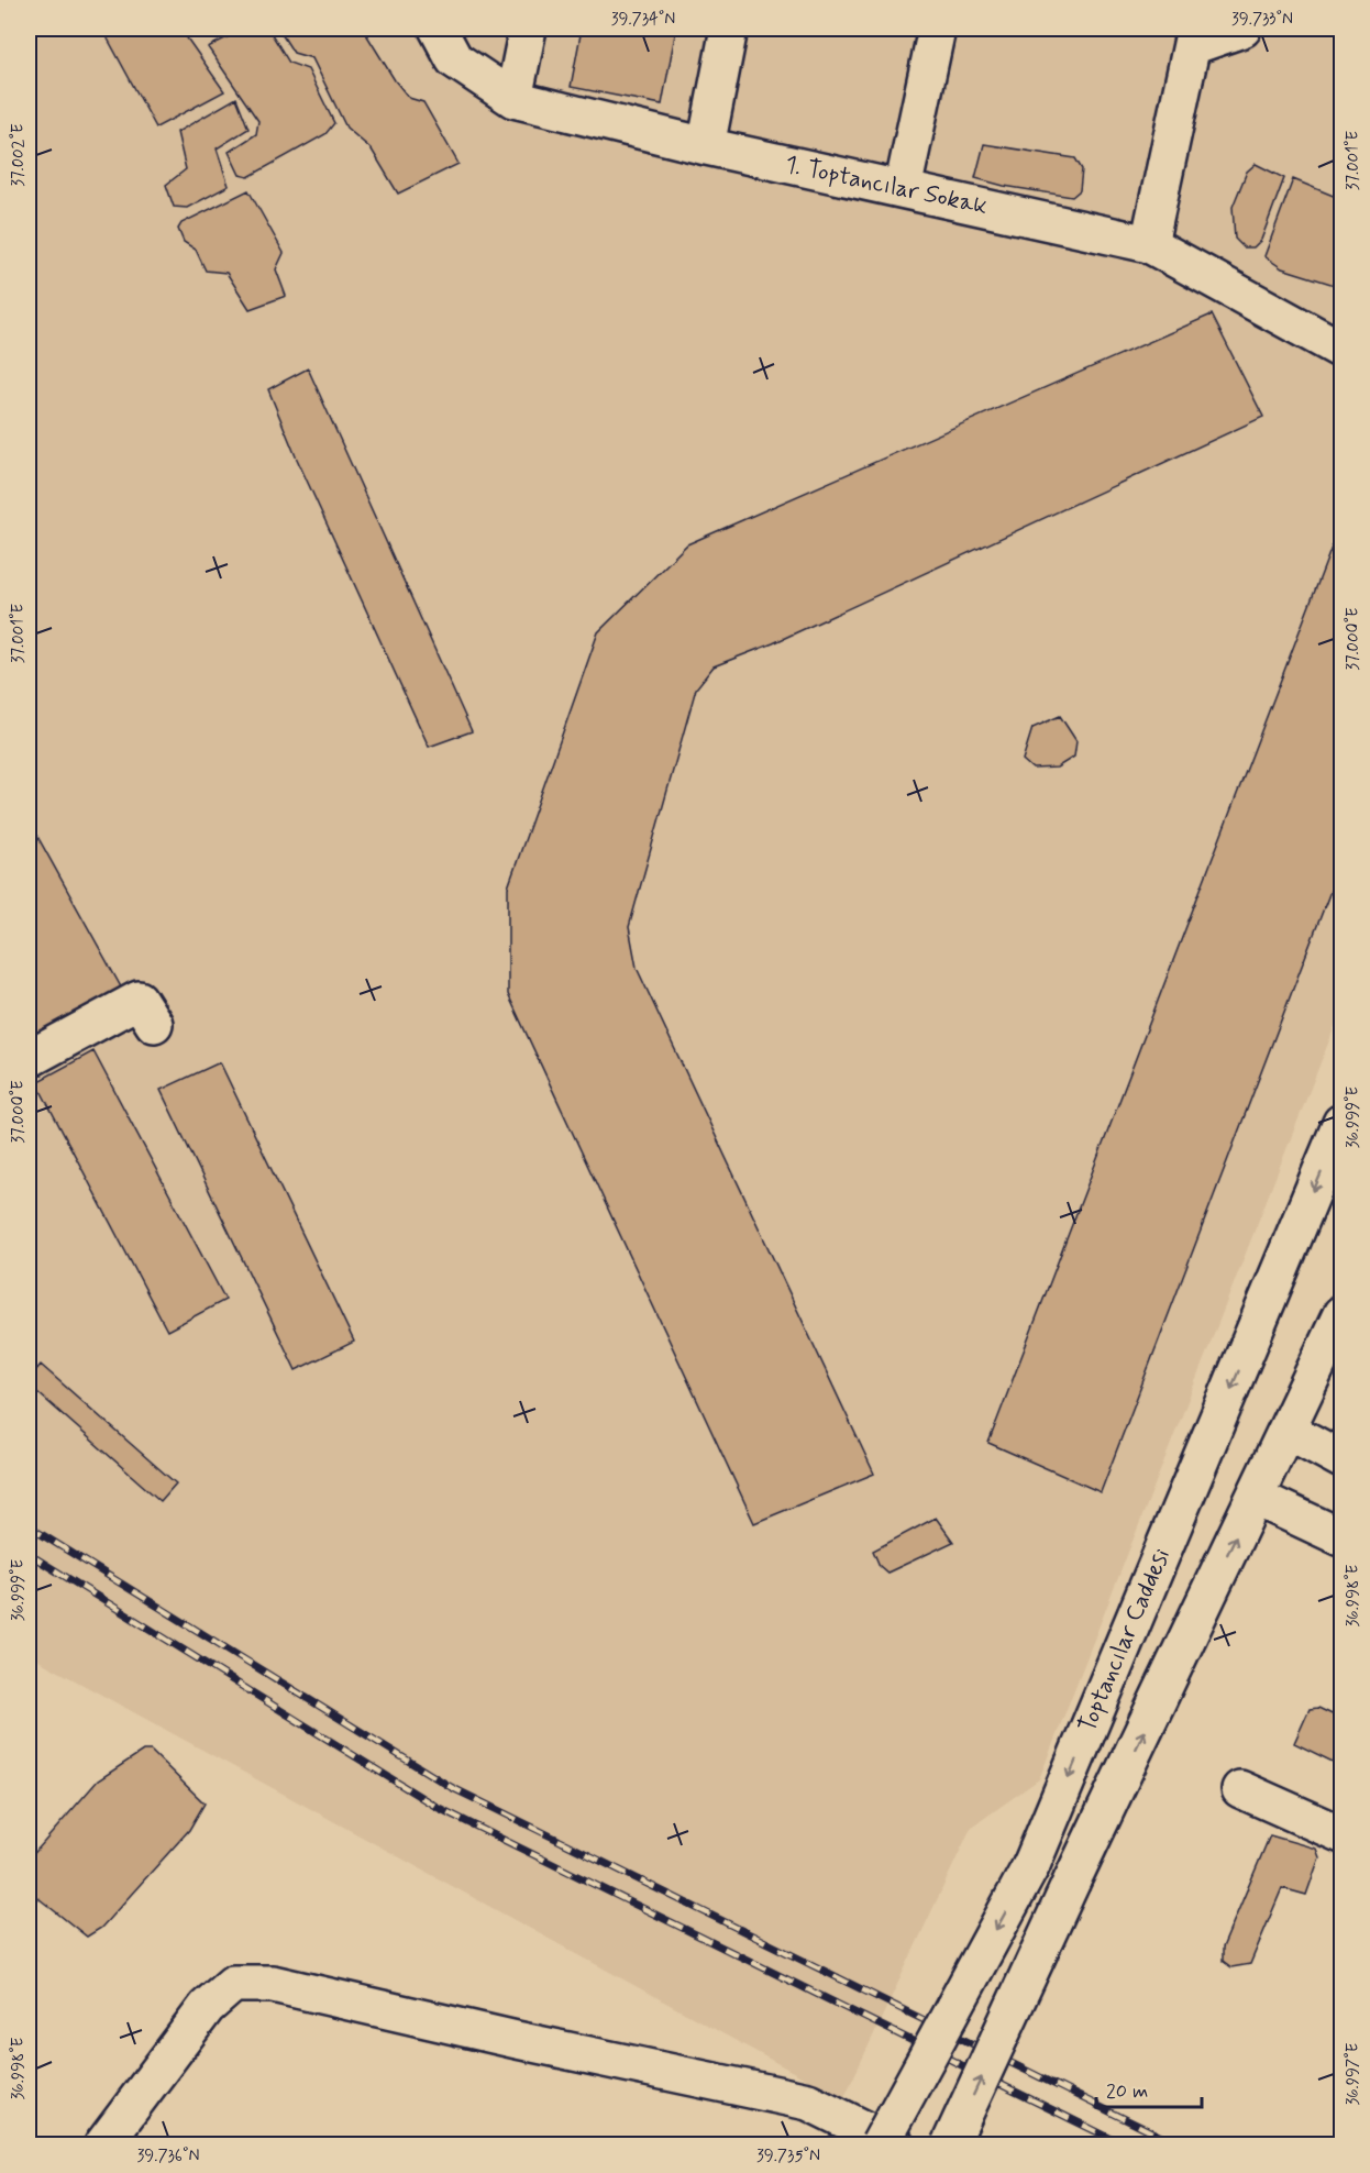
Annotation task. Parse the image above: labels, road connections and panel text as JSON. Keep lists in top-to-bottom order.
{
  "streets": {
    "street": ["1. Toptancılar Sokak", "Toptancılar Caddesi"]
  },
  "scale_bar": "20 m",
  "coordinates": [
    "39.734°N",
    "39.733°N",
    "37.002°E",
    "37.001°E",
    "37.000°E",
    "36.999°E",
    "36.998°E",
    "36.997°E",
    "39.736°N",
    "39.735°N"
  ]
}
